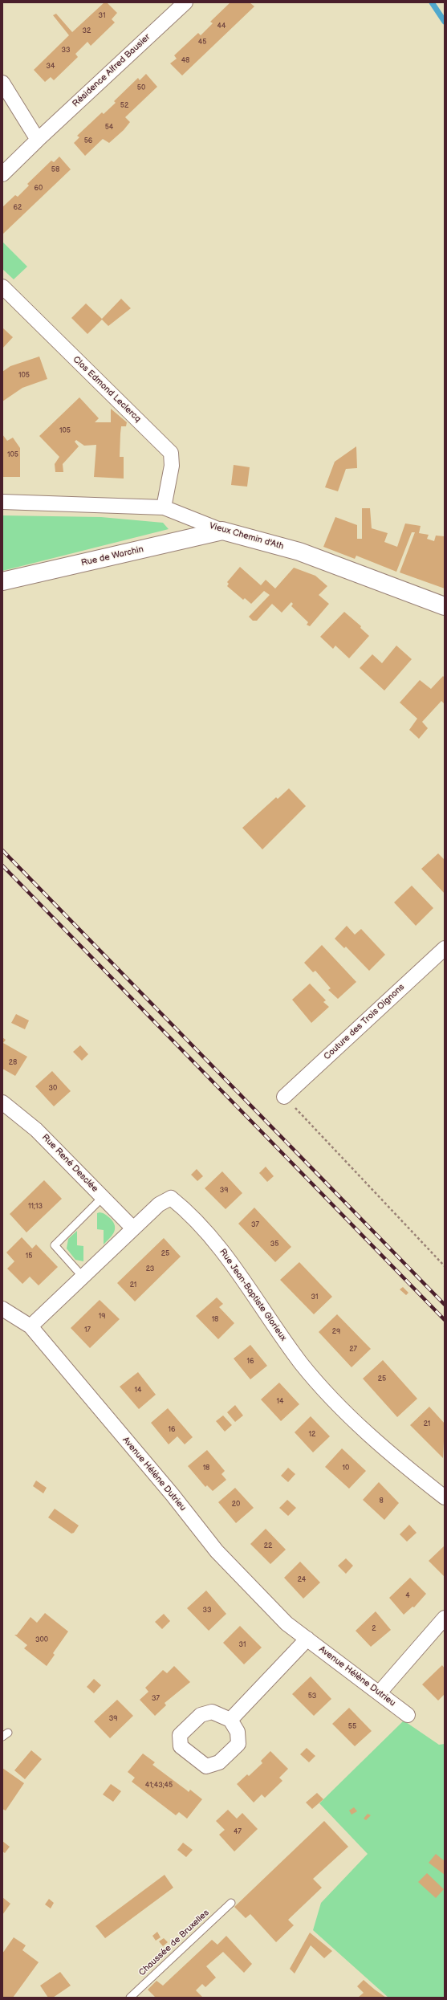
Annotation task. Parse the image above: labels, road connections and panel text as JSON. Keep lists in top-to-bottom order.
{
  "streets": {
    "street": [
      "Résidence Alfred Bausier",
      "Clos Edmond Leclercq",
      "Vieux Chemin d'Ath",
      "Rue de Warchin",
      "Couture des Trois Oignons",
      "Rue René Desclée",
      "Rue Jean-Baptiste Glorieux",
      "Avenue Hélène Dutrieu"
    ],
    "lane": ["Chaussée de Bruxelles"]
  },
  "crossings": [
    ["Clos Edmond Leclercq", "Vieux Chemin d'Ath"],
    ["Vieux Chemin d'Ath", "Rue de Warchin"],
    ["Rue René Desclée", "Rue Jean-Baptiste Glorieux"],
    ["Rue Jean-Baptiste Glorieux", "Avenue Hélène Dutrieu"]
  ],
  "house_numbers": [
    "31",
    "44",
    "32",
    "45",
    "33",
    "48",
    "34",
    "50",
    "52",
    "54",
    "56",
    "58",
    "60",
    "62",
    "105",
    "105",
    "105",
    "28",
    "30",
    "39",
    "11;13",
    "37",
    "35",
    "25",
    "15",
    "23",
    "21",
    "31",
    "19",
    "18",
    "17",
    "29",
    "27",
    "16",
    "25",
    "14",
    "14",
    "21",
    "16",
    "12",
    "18",
    "10",
    "8",
    "20",
    "22",
    "24",
    "4",
    "33",
    "2",
    "300",
    "31",
    "53",
    "37",
    "39",
    "55",
    "41;43;45",
    "47"
  ]
}
